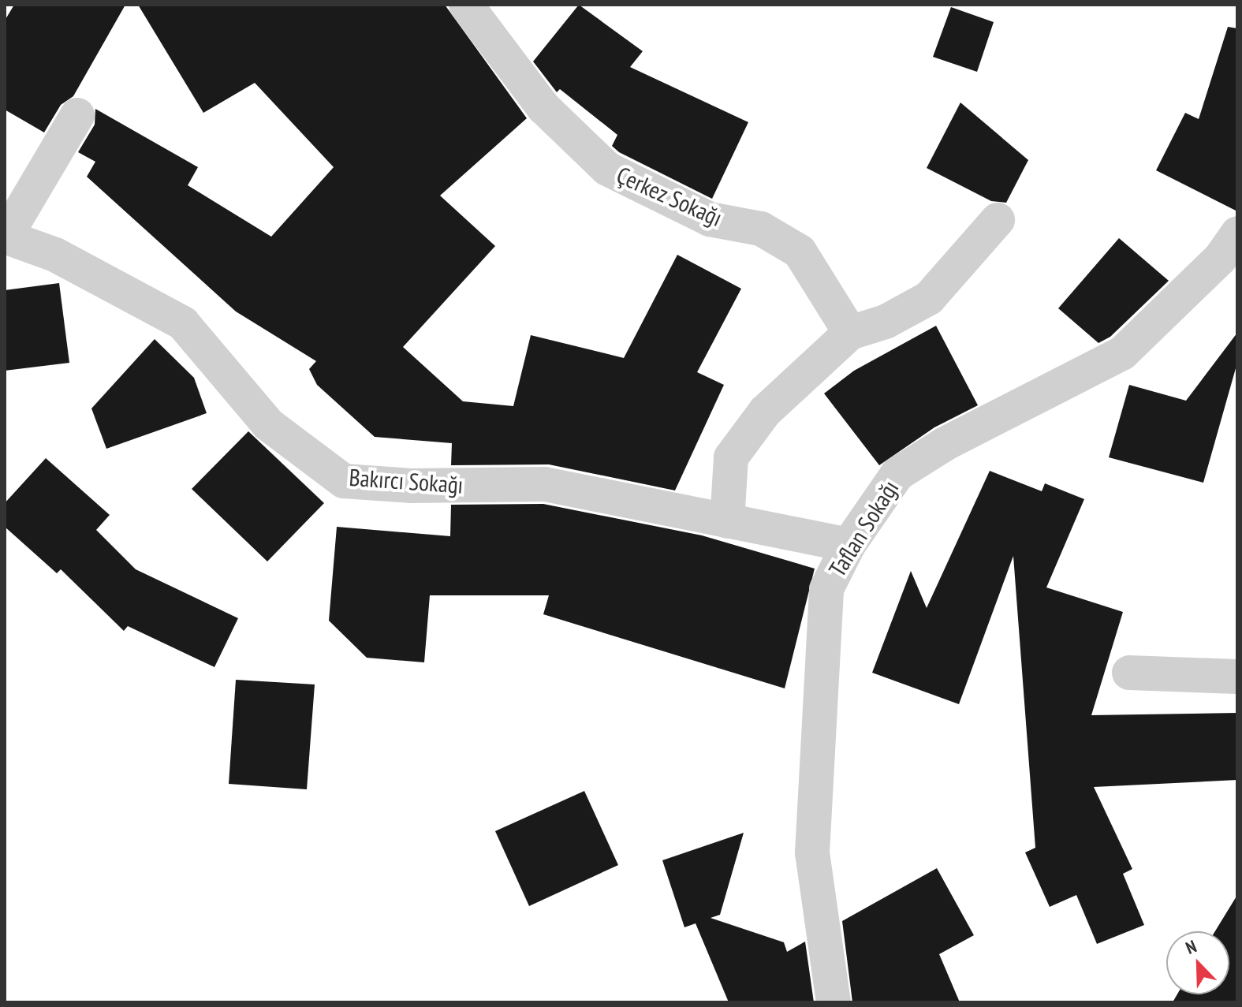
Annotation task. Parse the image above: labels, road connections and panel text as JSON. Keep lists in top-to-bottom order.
{
  "streets": {
    "street": ["Çerkez Sokağı", "Bakırcı Sokağı", "Taflan Sokağı"]
  },
  "crossings": [
    ["Bakırcı Sokağı", "Taflan Sokağı"]
  ],
  "north": "top left"
}
